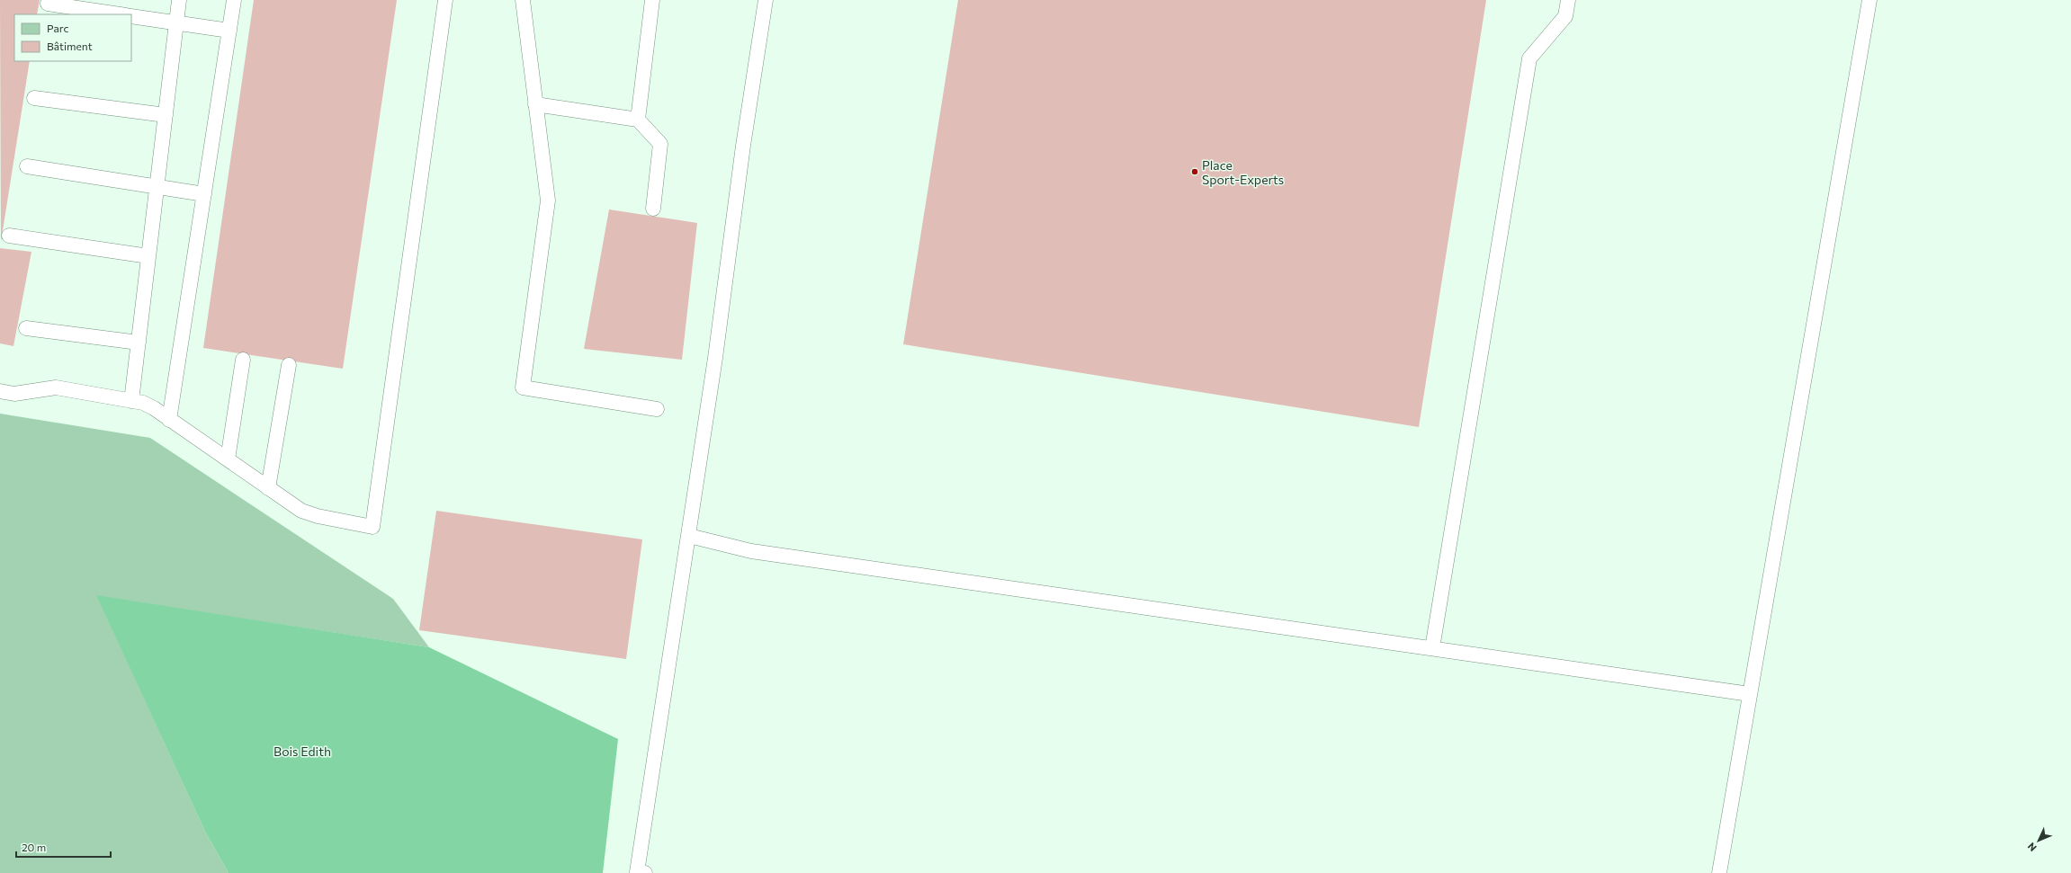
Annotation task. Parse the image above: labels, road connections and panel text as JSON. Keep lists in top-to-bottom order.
{
  "parks": ["Bois Edith"],
  "places": ["Place Sport-Experts"],
  "legend": ["Parc", "Bâtiment"],
  "scale_bar": "20 m",
  "north": "bottom left"
}
